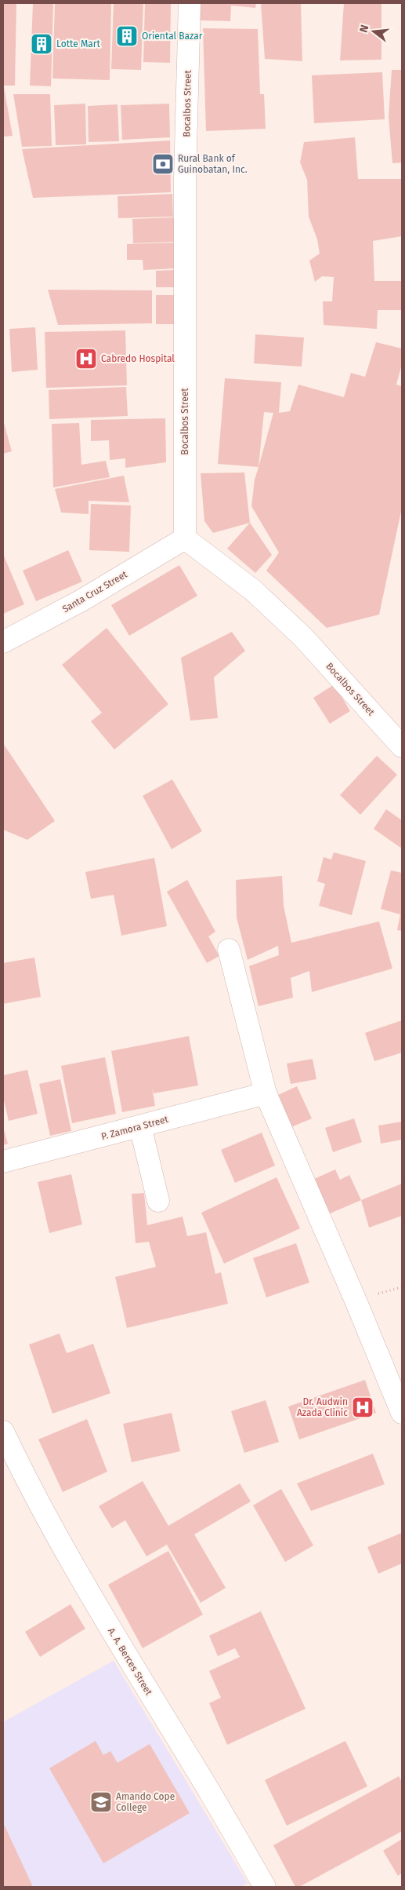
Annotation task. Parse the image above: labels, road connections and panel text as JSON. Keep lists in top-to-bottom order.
{
  "streets": {
    "street": [
      "Bocalbos Street",
      "Santa Cruz Street",
      "P. Zamora Street",
      "A. A. Berces Street"
    ]
  },
  "crossings": [
    ["Bocalbos Street", "Santa Cruz Street"]
  ],
  "places": {
    "building": ["Oriental Bazar", "Lotte Mart"],
    "bank": ["Rural Bank of Guinobatan, Inc."],
    "hospital": ["Cabredo Hospital", "Dr. Audwin Azada Clinic"],
    "school or university": ["Amando Cope College"]
  },
  "north": "left"
}
